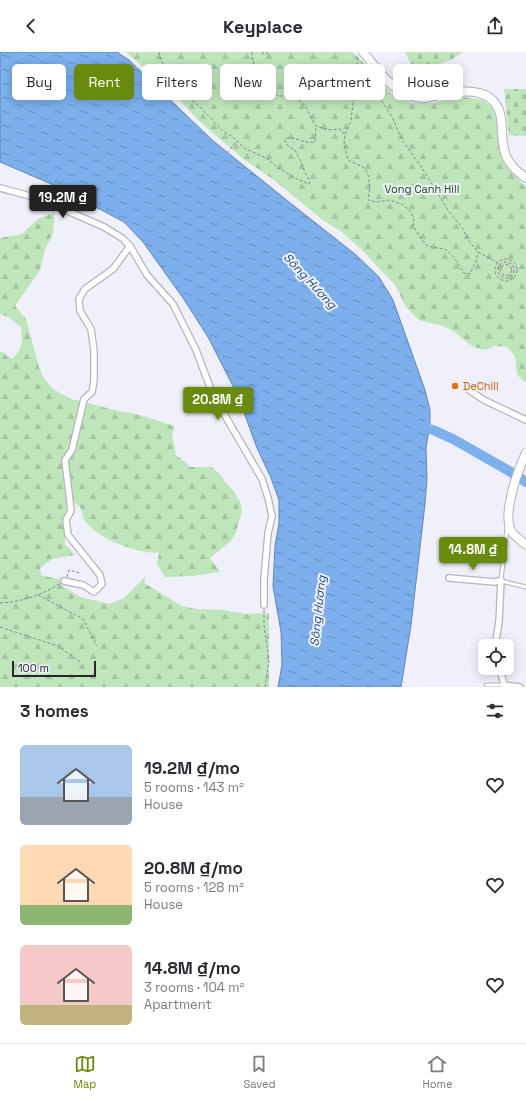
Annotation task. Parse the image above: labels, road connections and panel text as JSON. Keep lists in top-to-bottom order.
{
  "water": ["Sông Hương"],
  "parks": ["Vong Canh Hill"],
  "places": ["DeChill"],
  "scale_bar": "100 m",
  "page": {
    "header": "Keyplace",
    "chip": [
      "Buy",
      "Rent",
      "Filters",
      "New",
      "Apartment",
      "House"
    ],
    "price": ["19.2M ₫", "20.8M ₫", "14.8M ₫"],
    "scale": "100 m",
    "heading": "3 homes",
    "list": [
      {
        "name": "19.2M ₫/mo",
        "note": "5 rooms · 143 m² · House"
      },
      {
        "name": "20.8M ₫/mo",
        "note": "5 rooms · 128 m² · House"
      },
      {
        "name": "14.8M ₫/mo",
        "note": "3 rooms · 104 m² · Apartment"
      }
    ],
    "tabs": ["Map", "Saved", "Home"]
  }
}
